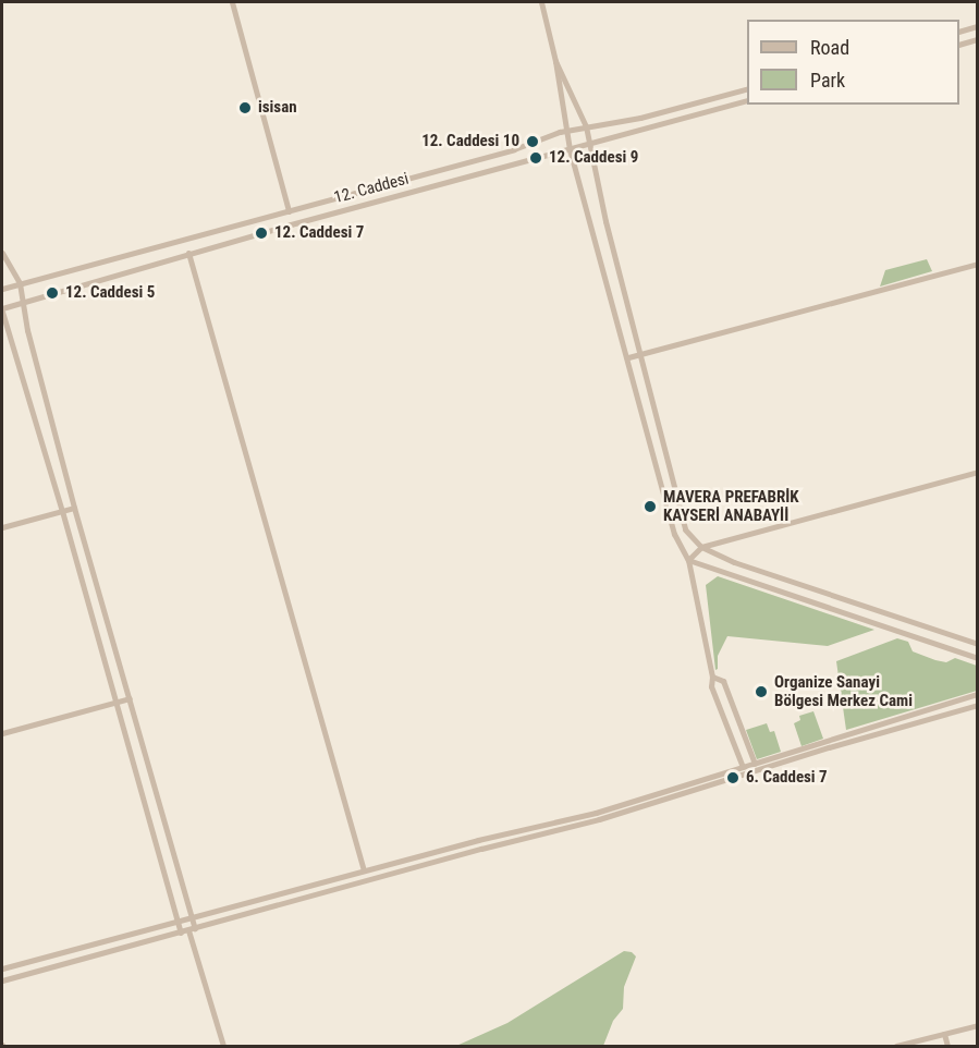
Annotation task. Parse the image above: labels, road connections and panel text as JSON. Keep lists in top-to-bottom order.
{
  "streets": {
    "street": ["12. Caddesi"]
  },
  "places": [
    "isisan",
    "12. Caddesi 10",
    "12. Caddesi 9",
    "12. Caddesi 7",
    "12. Caddesi 5",
    "MAVERA PREFABRİK KAYSERİ ANABAYİİ",
    "Organize Sanayi Bölgesi Merkez Cami",
    "6. Caddesi 7"
  ],
  "legend": ["Road", "Park"]
}
